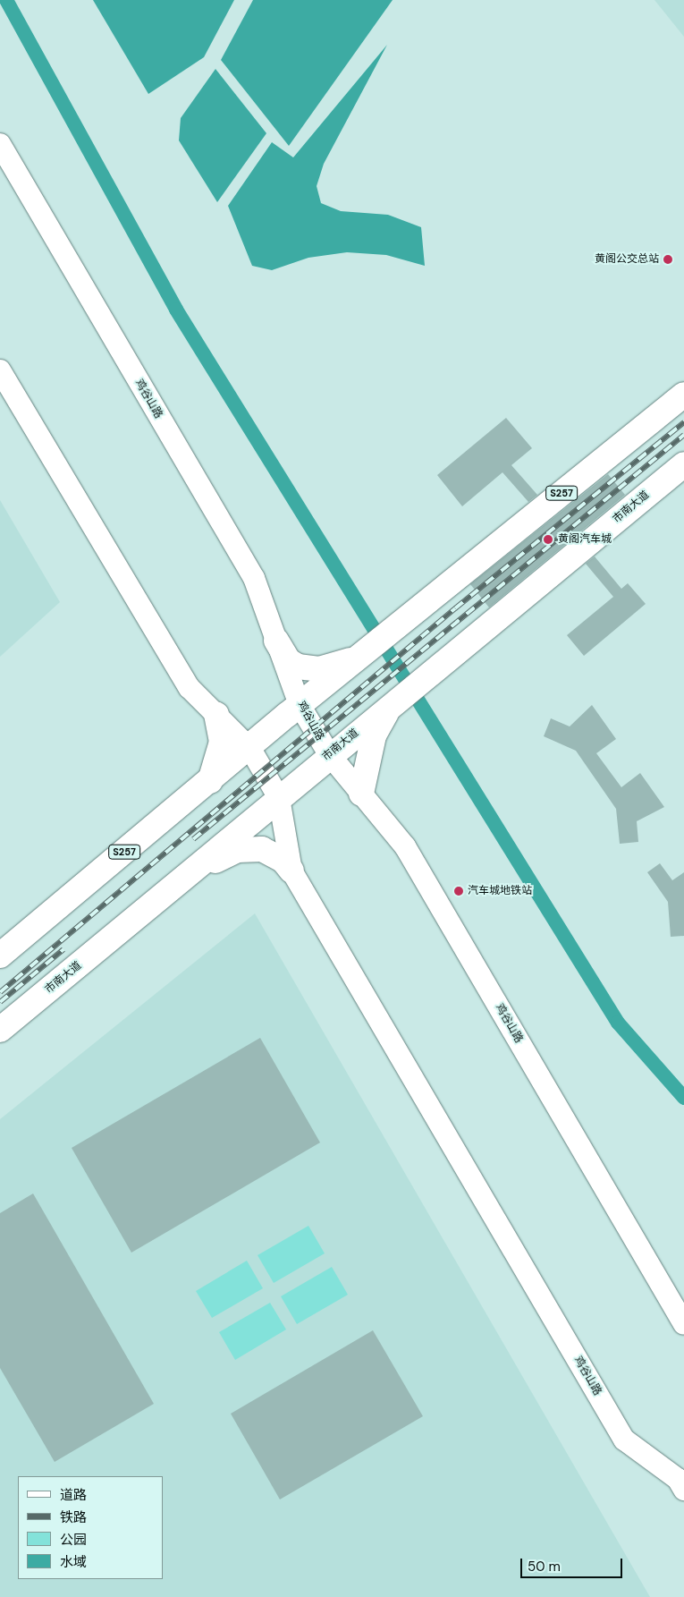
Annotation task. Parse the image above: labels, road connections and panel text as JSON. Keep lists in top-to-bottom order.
{
  "streets": {
    "main road": ["鸡谷山路", "S257", "市南大道"]
  },
  "crossings": [
    ["鸡谷山路", "S257"],
    ["鸡谷山路", "市南大道"]
  ],
  "places": ["黄阁公交总站", "黄阁汽车城", "汽车城地铁站"],
  "legend": [
    "道路",
    "铁路",
    "公园",
    "水域"
  ],
  "scale_bar": "50 m"
}
